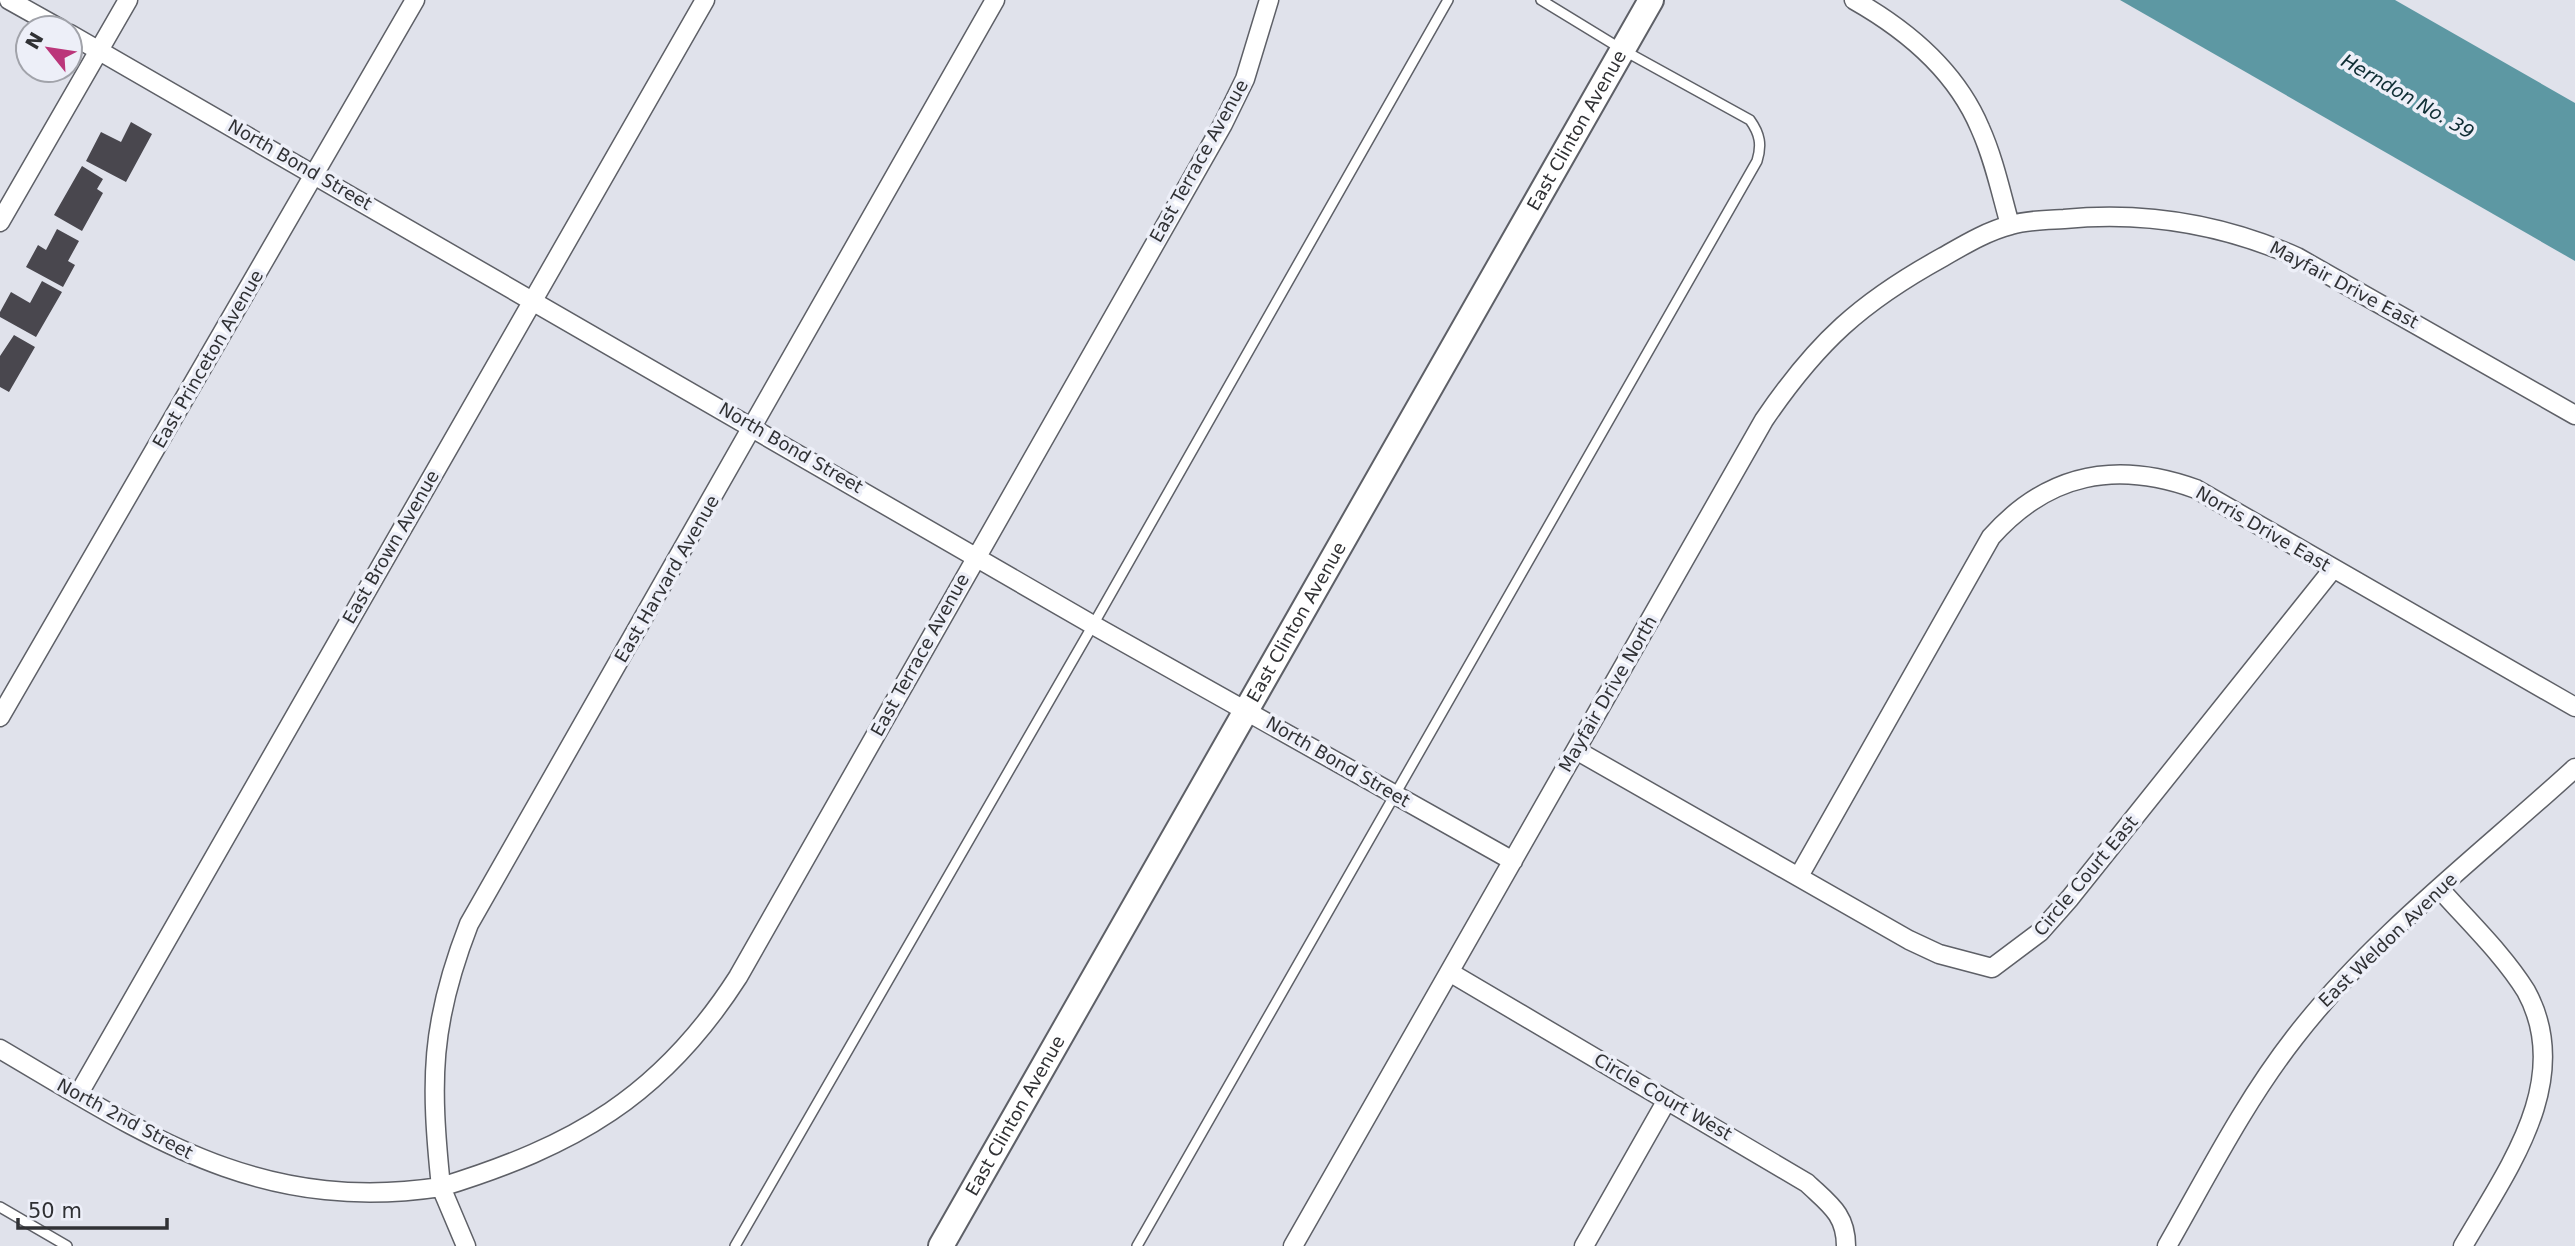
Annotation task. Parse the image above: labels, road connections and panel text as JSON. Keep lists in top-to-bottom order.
{
  "streets": {
    "main road": ["East Clinton Avenue"],
    "street": [
      "East Terrace Avenue",
      "North Bond Street",
      "Mayfair Drive East",
      "East Princeton Avenue",
      "Norris Drive East",
      "East Brown Avenue",
      "East Harvard Avenue",
      "Mayfair Drive North",
      "Circle Court East",
      "East Weldon Avenue",
      "Circle Court West",
      "North 2nd Street"
    ]
  },
  "crossings": [
    ["East Clinton Avenue", "North Bond Street"],
    ["East Terrace Avenue", "North Bond Street"],
    ["East Terrace Avenue", "East Harvard Avenue"],
    ["East Terrace Avenue", "North 2nd Street"],
    ["North Bond Street", "East Princeton Avenue"],
    ["North Bond Street", "East Brown Avenue"],
    ["North Bond Street", "East Harvard Avenue"],
    ["North Bond Street", "Mayfair Drive North"],
    ["Mayfair Drive East", "Mayfair Drive North"],
    ["Norris Drive East", "Circle Court East"],
    ["East Brown Avenue", "North 2nd Street"],
    ["East Harvard Avenue", "North 2nd Street"],
    ["Mayfair Drive North", "Circle Court East"],
    ["Mayfair Drive North", "Circle Court West"]
  ],
  "water": ["Herndon No. 39"],
  "scale_bar": "50 m",
  "north": "top left"
}
